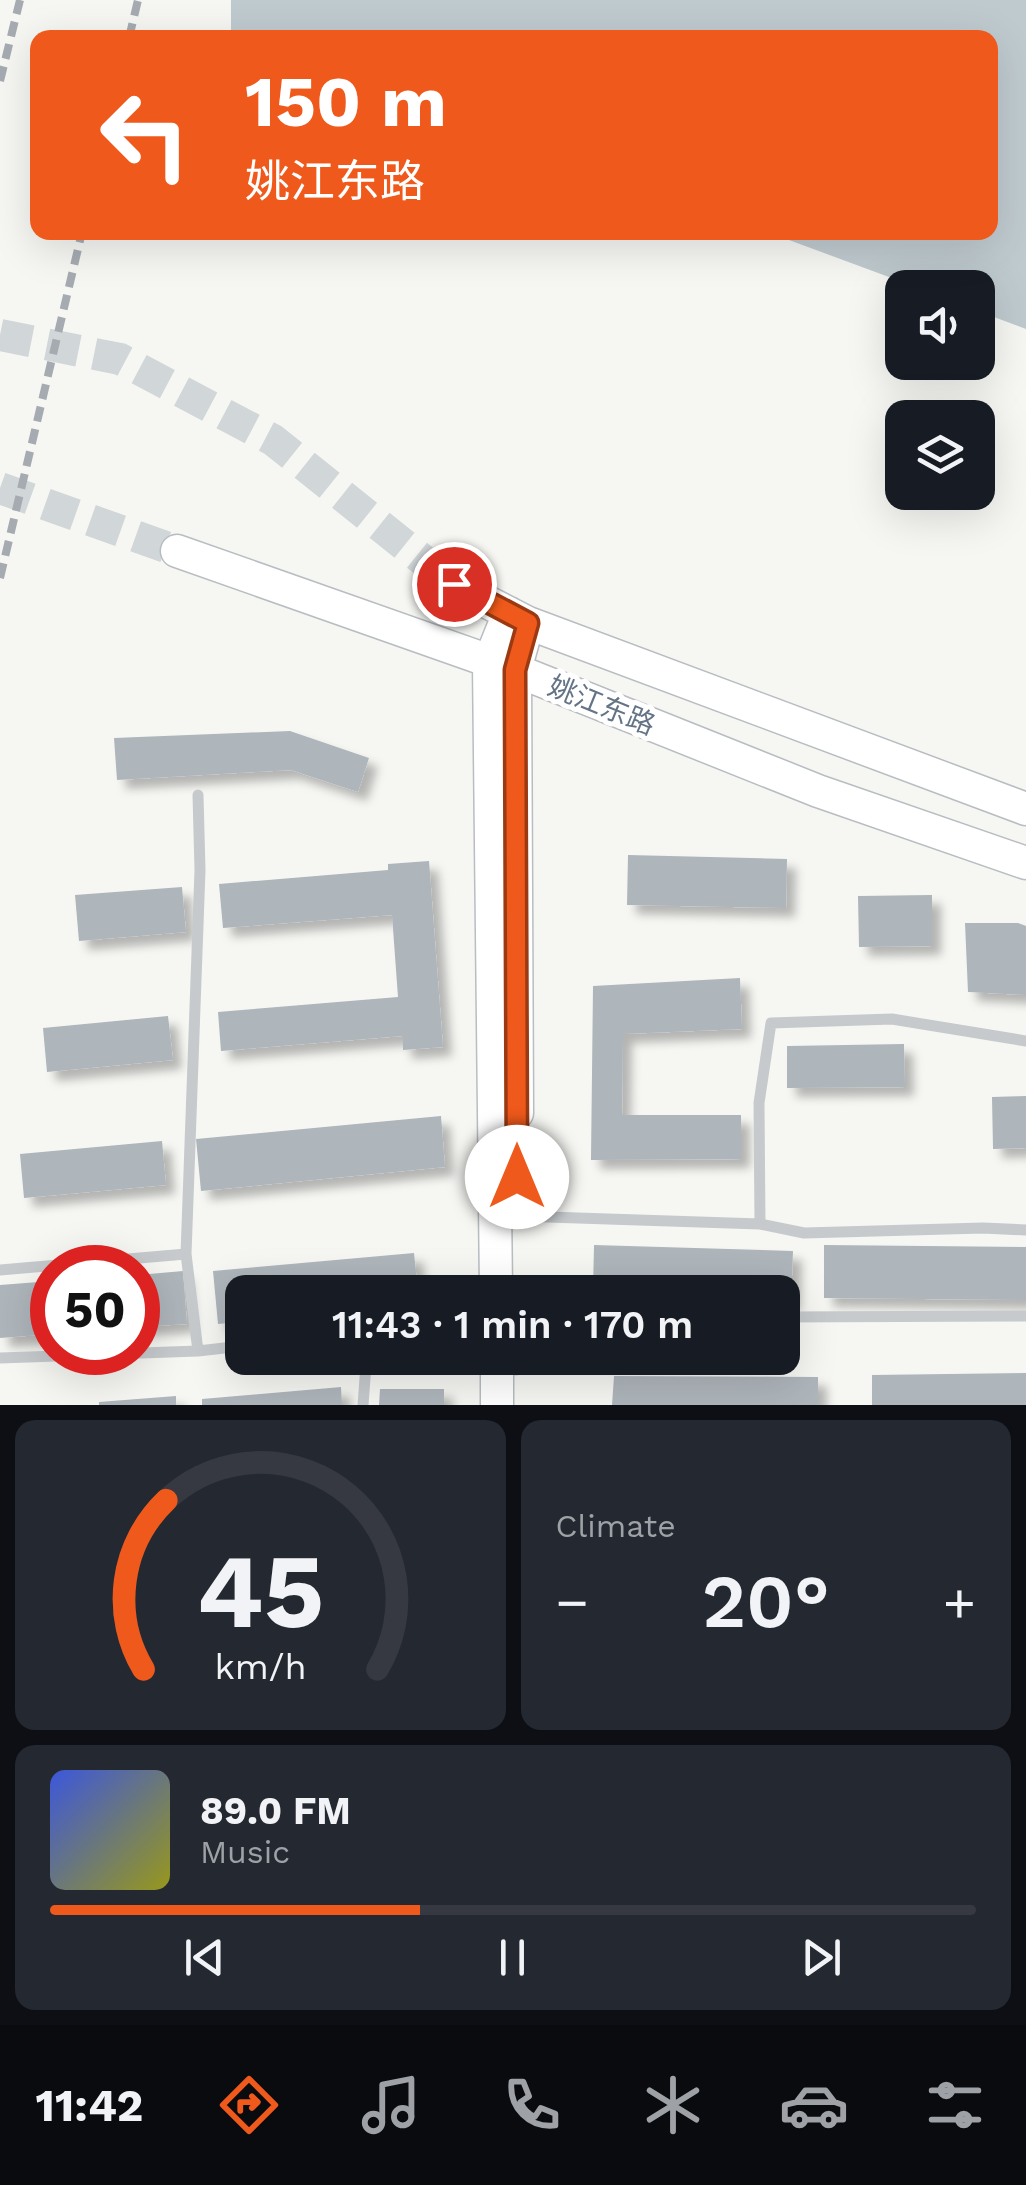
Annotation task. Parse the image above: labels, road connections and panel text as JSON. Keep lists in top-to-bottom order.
{
  "streets": {
    "main road": ["姚江东路"]
  },
  "page": {
    "turn": ["150 m", "姚江东路"],
    "limit": "50",
    "trip": "11:43 · 1 min · 170 m",
    "tile": "Climate",
    "heat": ["−", "20°", "+"],
    "song": ["89.0 FM", "Music"],
    "tabs": "11:42",
    "gauge": ["45", "km/h"]
  }
}
